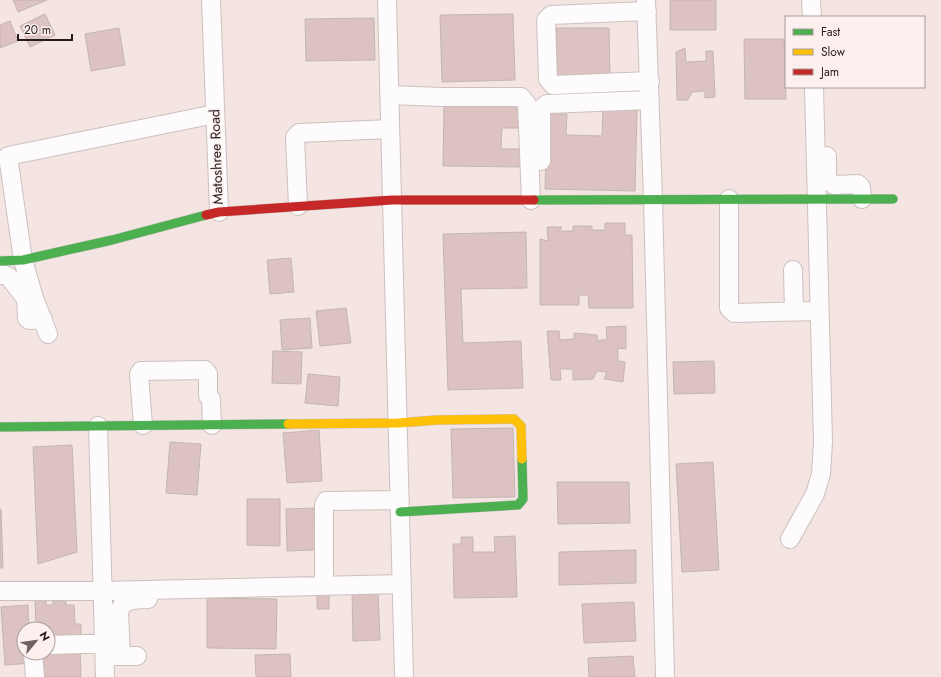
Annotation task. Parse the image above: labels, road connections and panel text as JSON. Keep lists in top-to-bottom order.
{
  "streets": {
    "street": ["Matoshree Road"]
  },
  "legend": ["Fast", "Slow", "Jam"],
  "scale_bar": "20 m",
  "north": "top right"
}
